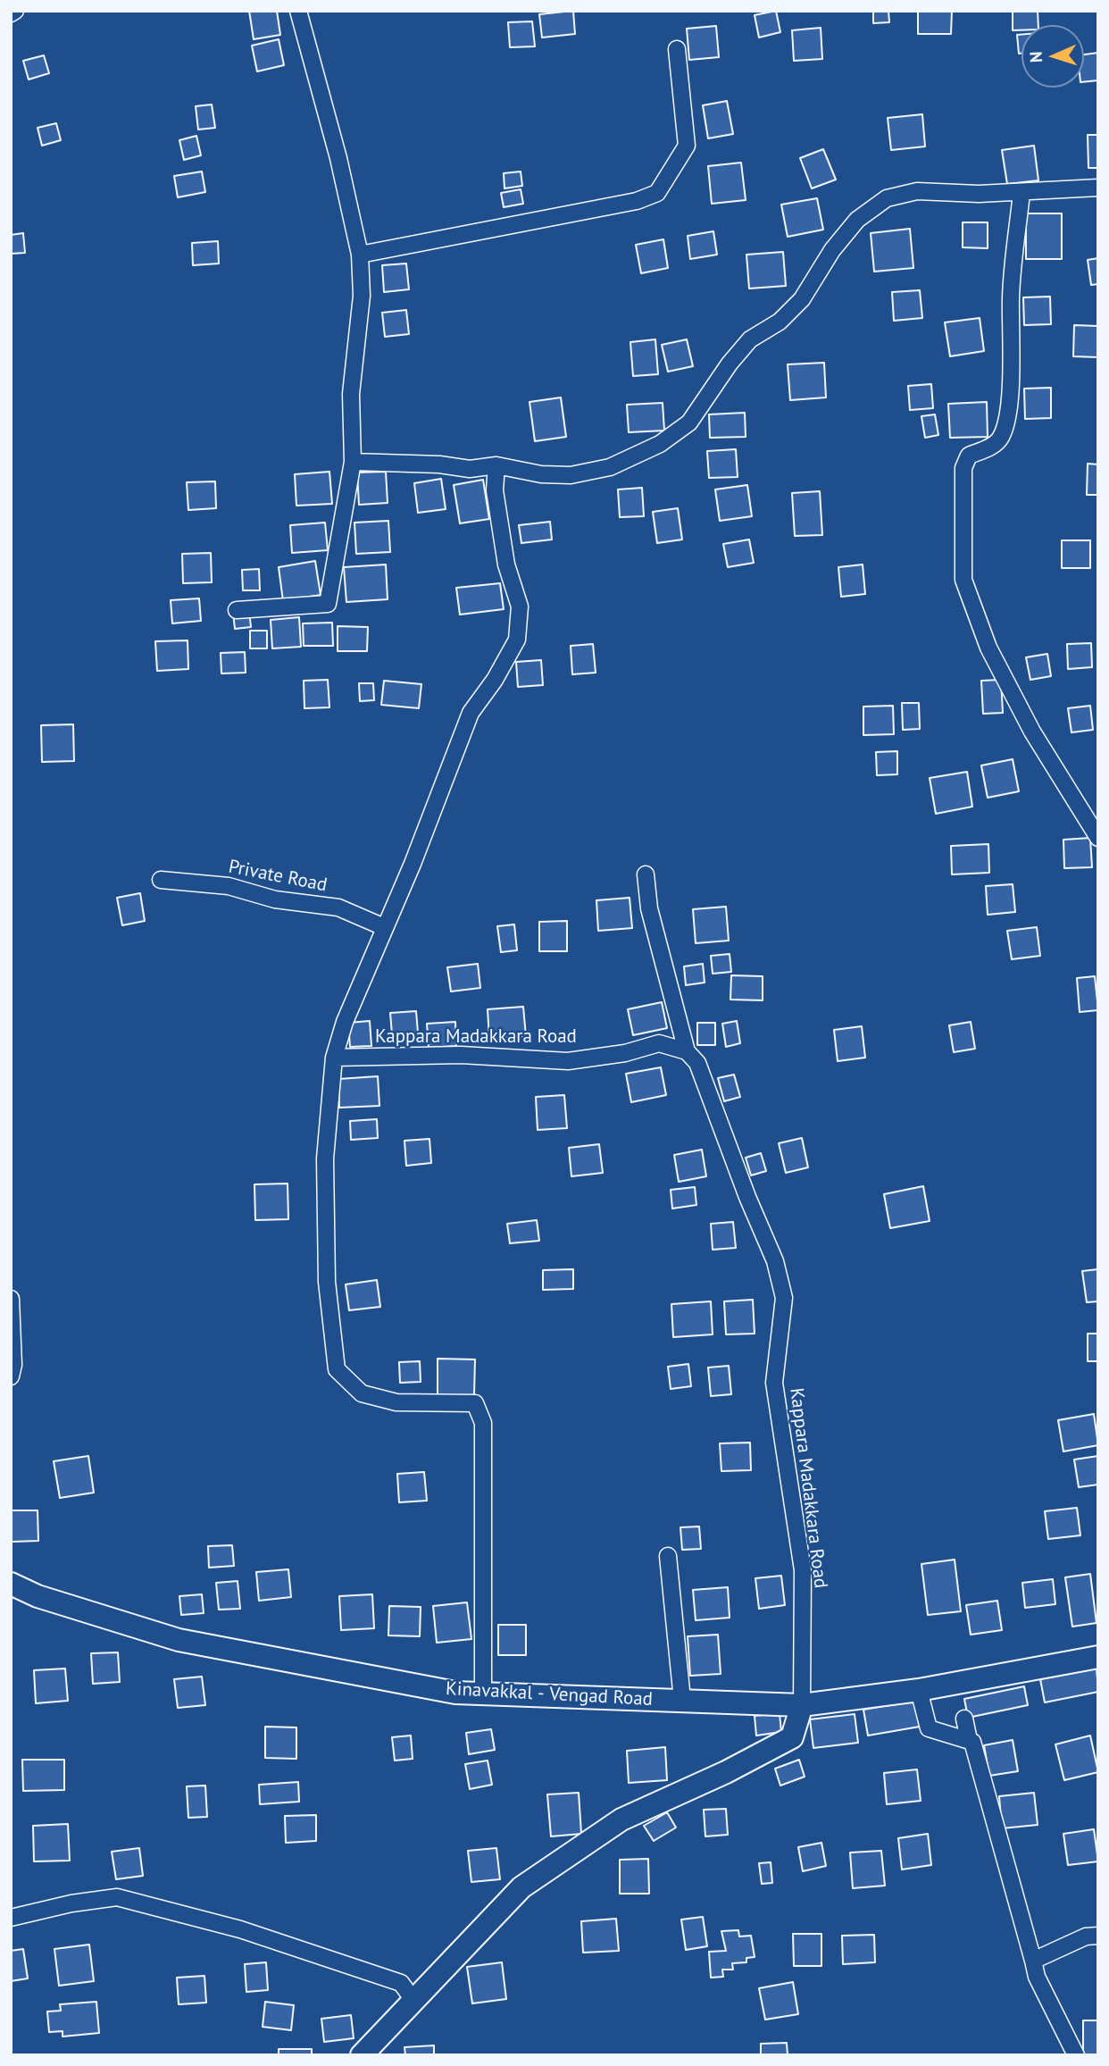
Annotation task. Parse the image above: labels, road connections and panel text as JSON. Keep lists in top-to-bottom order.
{
  "streets": {
    "main road": ["Kinavakkal - Vengad Road"],
    "street": ["Private Road", "Kappara Madakkara Road"]
  },
  "crossings": [
    ["Kappara Madakkara Road", "Kinavakkal - Vengad Road"]
  ],
  "north": "left"
}
